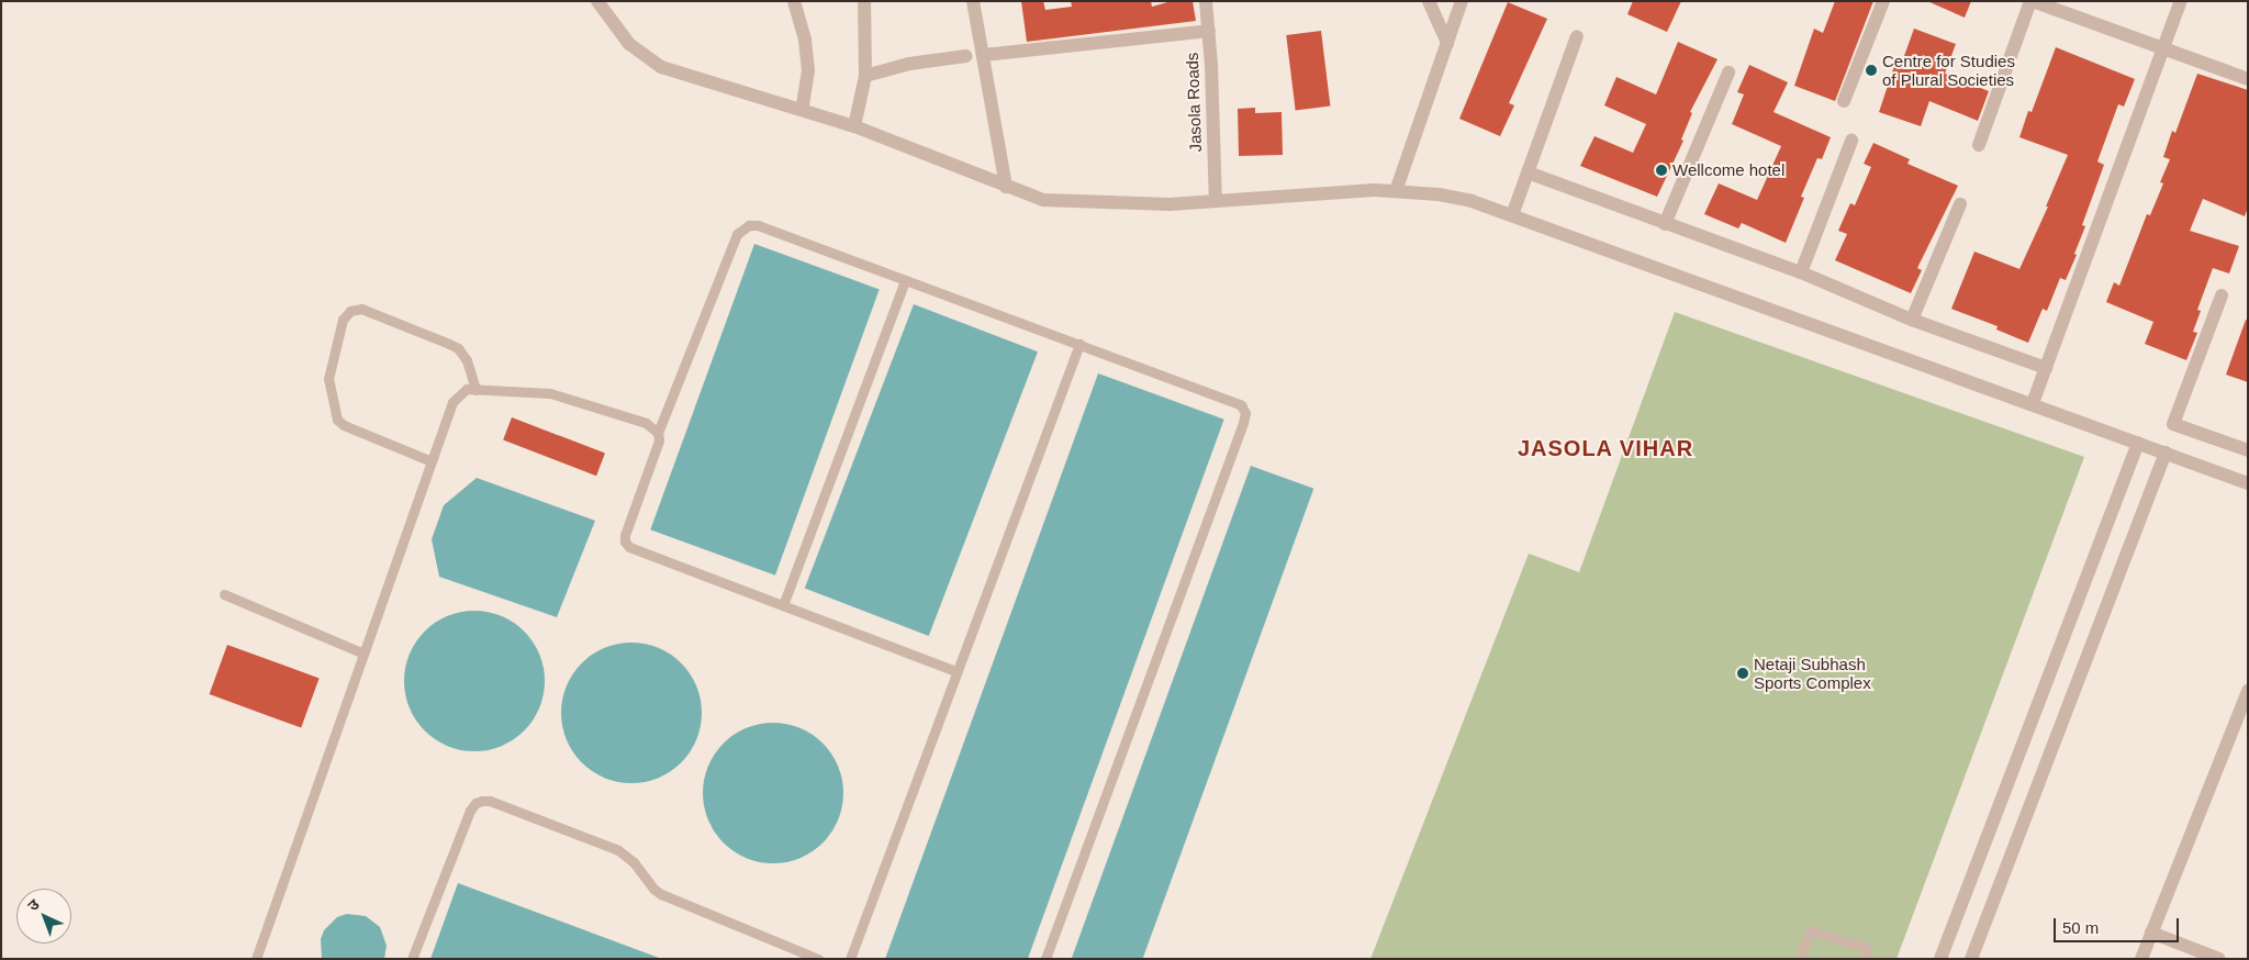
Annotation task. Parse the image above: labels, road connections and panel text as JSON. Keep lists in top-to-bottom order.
{
  "streets": {
    "street": ["Jasola Roads"]
  },
  "districts": ["JASOLA VIHAR"],
  "places": ["Centre for Studies of Plural Societies", "Wellcome hotel", "Netaji Subhash Sports Complex"],
  "scale_bar": "50 m",
  "north": "top left"
}
